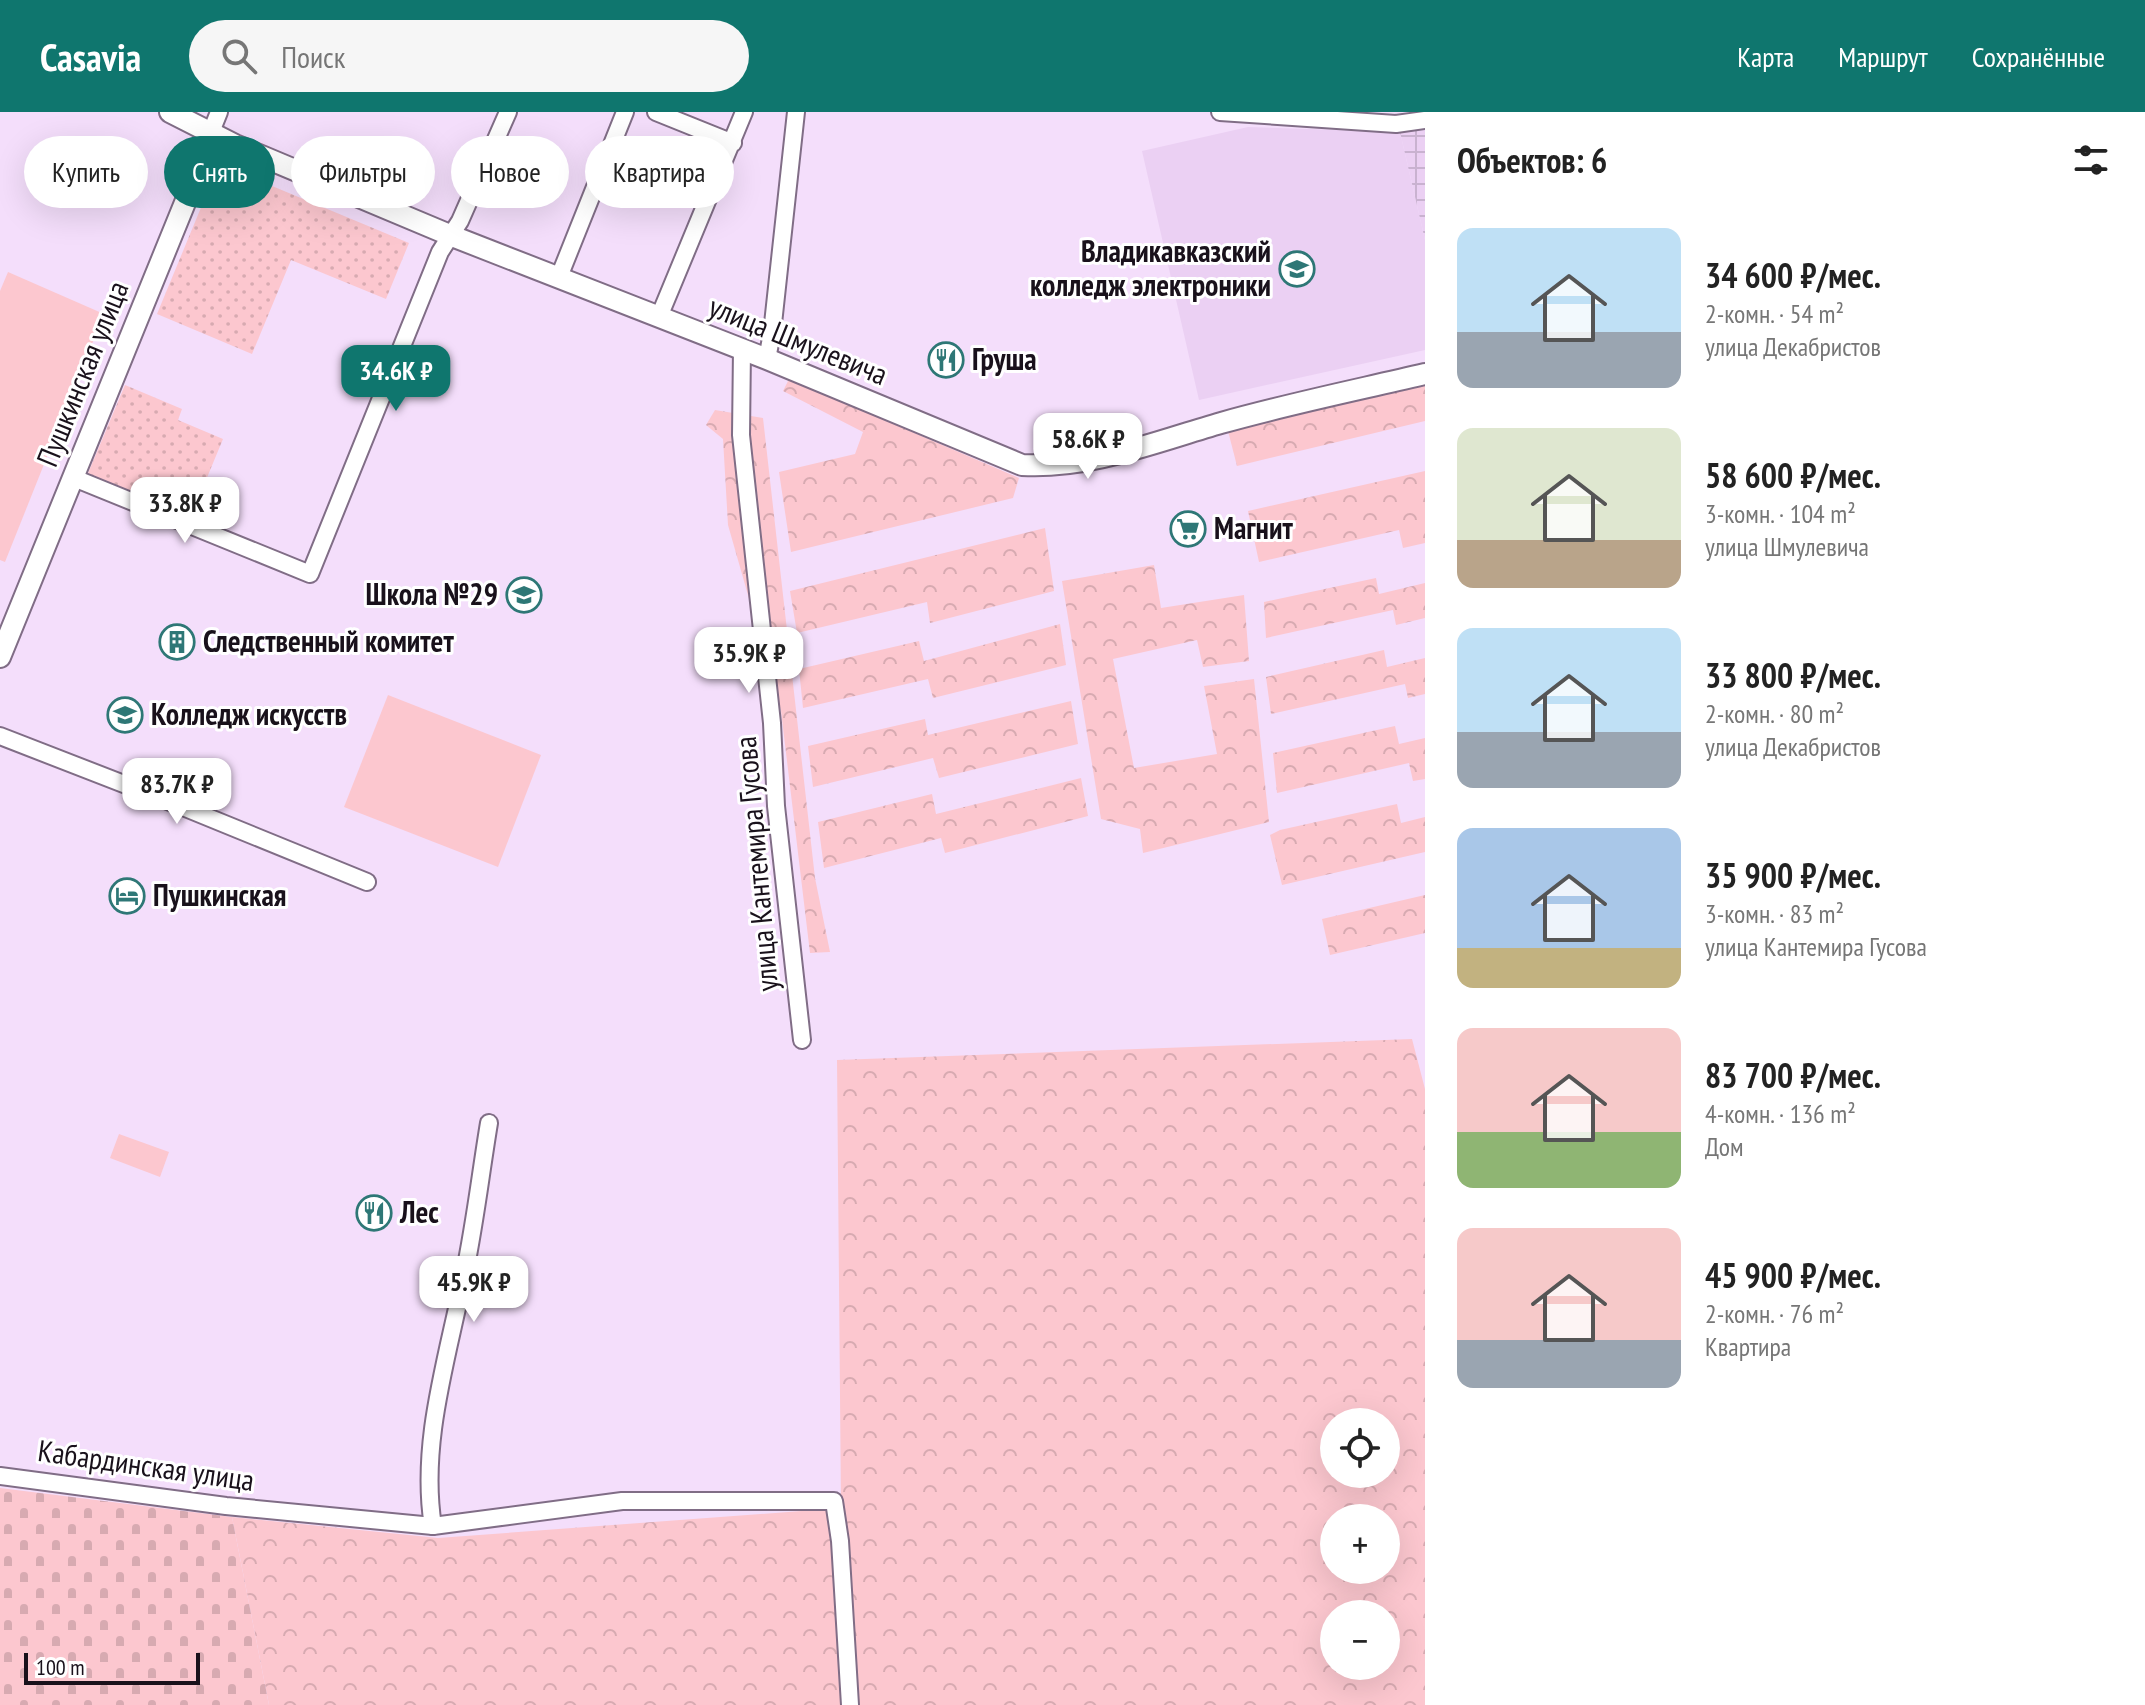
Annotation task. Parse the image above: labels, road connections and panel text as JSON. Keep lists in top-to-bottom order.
{
  "streets": {
    "main road": ["улица Шмулевича", "Пушкинская улица"],
    "street": ["улица Кантемира Гусова", "Кабардинская улица"]
  },
  "crossings": [
    ["улица Шмулевича", "Пушкинская улица"],
    ["улица Шмулевича", "улица Кантемира Гусова"]
  ],
  "places": {
    "school or university": ["Владикавказский колледж электроники", "Школа №29", "Колледж искусств"],
    "restaurant": ["Груша", "Лес"],
    "supermarket": ["Магнит"],
    "building": ["Следственный комитет"],
    "hotel": ["Пушкинская"]
  },
  "scale_bar": "100 m",
  "page": {
    "header": "Casavia",
    "search": "Поиск",
    "nav": ["Карта", "Маршрут", "Сохранённые"],
    "heading": "Объектов: 6",
    "chip": [
      "Купить",
      "Снять",
      "Фильтры",
      "Новое",
      "Квартира"
    ],
    "list": [
      {
        "name": "34 600 ₽/мес.",
        "note": "2-комн. · 54 m² · улица Декабристов"
      },
      {
        "name": "58 600 ₽/мес.",
        "note": "3-комн. · 104 m² · улица Шмулевича"
      },
      {
        "name": "33 800 ₽/мес.",
        "note": "2-комн. · 80 m² · улица Декабристов"
      },
      {
        "name": "35 900 ₽/мес.",
        "note": "3-комн. · 83 m² · улица Кантемира Гусова"
      },
      {
        "name": "83 700 ₽/мес.",
        "note": "4-комн. · 136 m² · Дом"
      },
      {
        "name": "45 900 ₽/мес.",
        "note": "2-комн. · 76 m² · Квартира"
      }
    ],
    "price": [
      "34.6K ₽",
      "58.6K ₽",
      "33.8K ₽",
      "35.9K ₽",
      "83.7K ₽",
      "45.9K ₽"
    ],
    "map_buttons": ["+", "−"],
    "scale": "100 m"
  }
}
